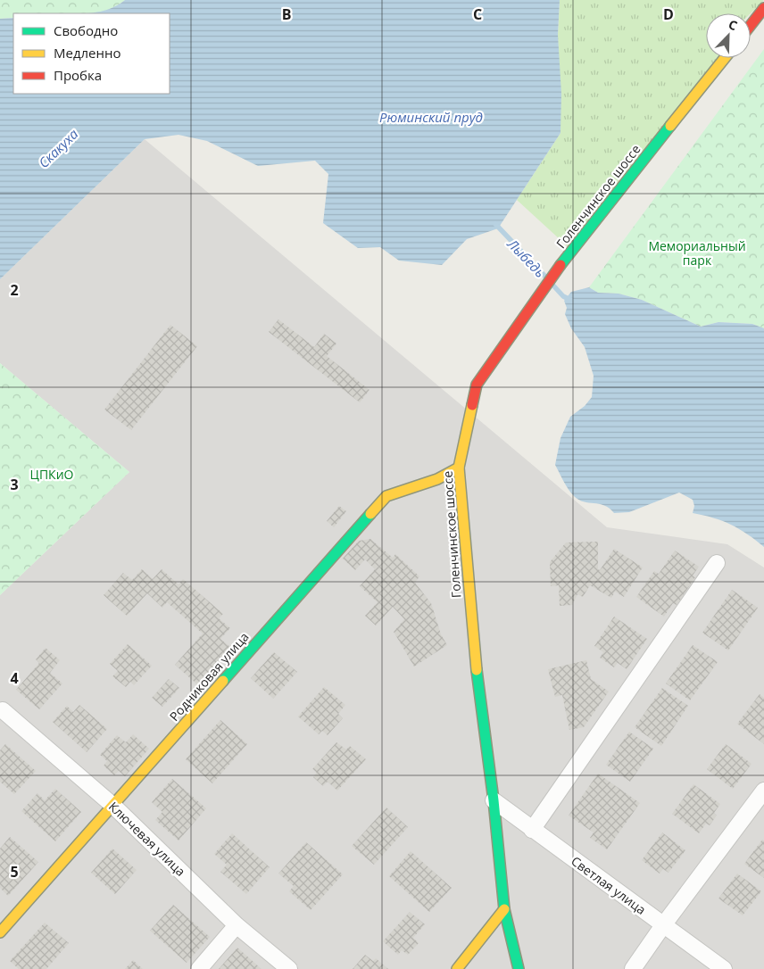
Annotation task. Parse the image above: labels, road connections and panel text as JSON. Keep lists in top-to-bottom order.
{
  "streets": {
    "street": [
      "Голенчинское шоссе",
      "Родниковая улица",
      "Ключевая улица",
      "Светлая улица"
    ]
  },
  "crossings": [
    ["Голенчинское шоссе", "Родниковая улица"],
    ["Голенчинское шоссе", "Светлая улица"],
    ["Родниковая улица", "Ключевая улица"]
  ],
  "water": ["Рюминский пруд", "Скакуха", "Лыбедь"],
  "parks": ["Мемориальный парк", "ЦПКиО"],
  "legend": ["Свободно", "Медленно", "Пробка"],
  "north": "top right",
  "grid": {
    "columns": ["B", "C", "D"],
    "rows": [
      "2",
      "3",
      "4",
      "5"
    ]
  }
}
